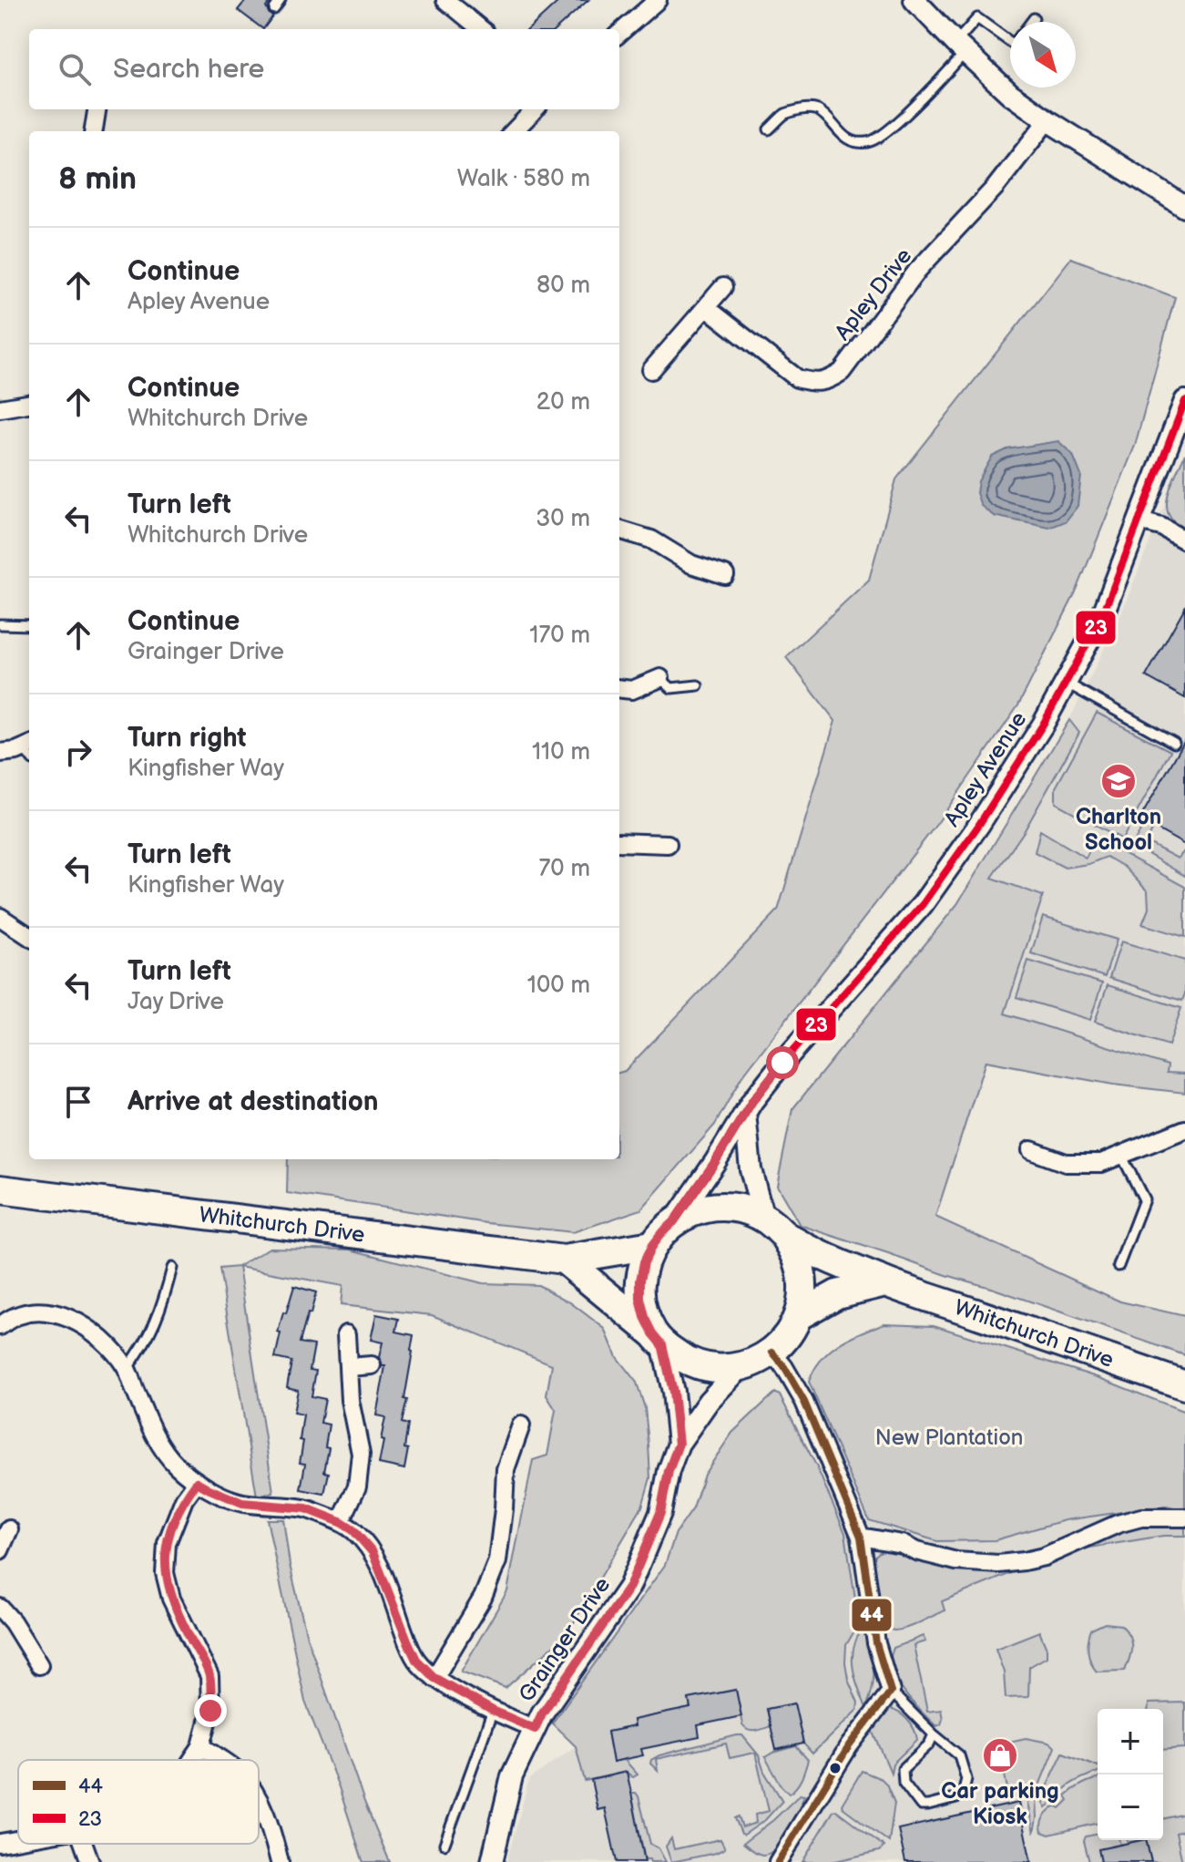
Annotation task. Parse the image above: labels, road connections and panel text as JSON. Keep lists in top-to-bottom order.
{
  "streets": {
    "main road": ["Whitchurch Drive"],
    "street": ["Apley Drive", "Apley Avenue", "Grainger Drive"]
  },
  "crossings": [
    ["Apley Avenue", "Whitchurch Drive"],
    ["Apley Avenue", "Grainger Drive"],
    ["Whitchurch Drive", "Grainger Drive"]
  ],
  "parks": ["New Plantation"],
  "places": {
    "school or university": ["Charlton School"],
    "shop": ["Car parking Kiosk"]
  },
  "lines": ["transit line 23", "transit line 44"],
  "legend": ["44", "23"],
  "north": "bottom right",
  "page": {
    "search": "Search here",
    "heading": ["8 min", "Walk · 580 m"],
    "list": [
      ["Continue", "Apley Avenue", "80 m"],
      ["Continue", "Whitchurch Drive", "20 m"],
      ["Turn left", "Whitchurch Drive", "30 m"],
      ["Continue", "Grainger Drive", "170 m"],
      ["Turn right", "Kingfisher Way", "110 m"],
      ["Turn left", "Kingfisher Way", "70 m"],
      ["Turn left", "Jay Drive", "100 m"],
      "Arrive at destination"
    ],
    "map_buttons": ["+", "−"]
  }
}
